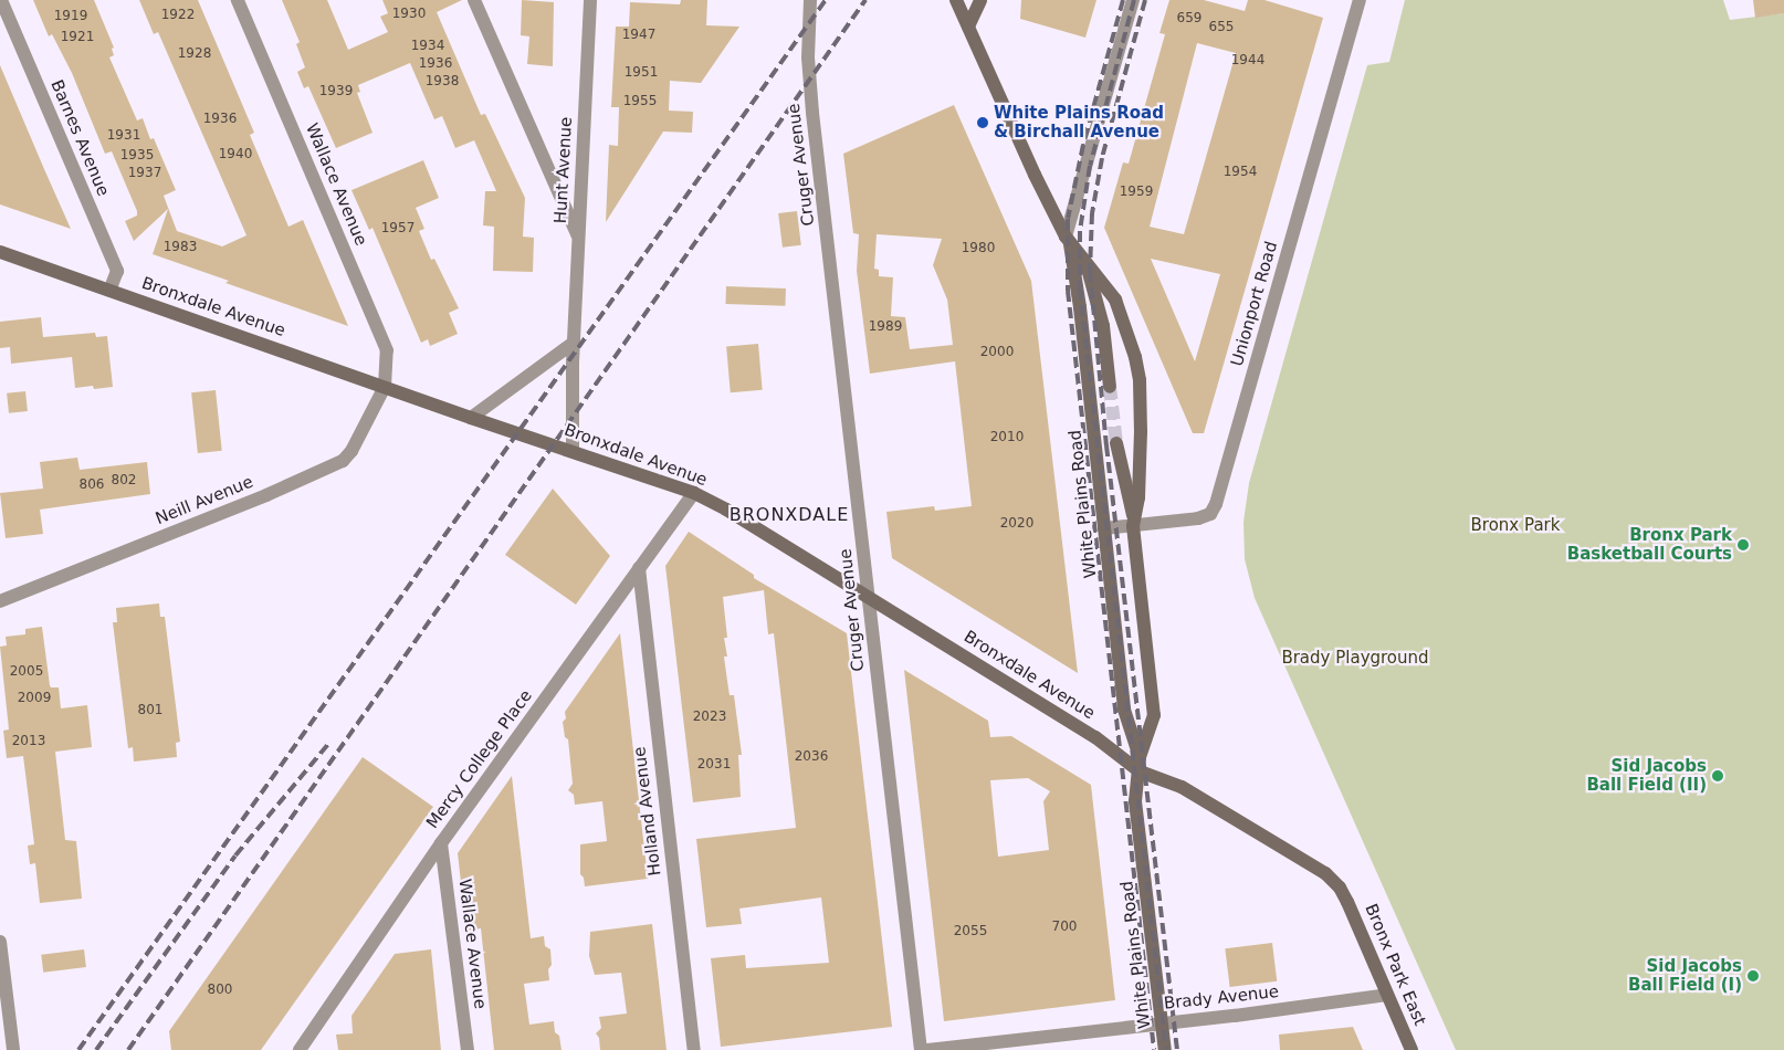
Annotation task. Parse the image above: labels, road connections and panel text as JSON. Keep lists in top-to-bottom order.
{
  "streets": {
    "main road": ["Bronxdale Avenue", "White Plains Road", "Bronx Park East"],
    "street": [
      "Barnes Avenue",
      "Cruger Avenue",
      "Hunt Avenue",
      "Wallace Avenue",
      "Unionport Road",
      "Neill Avenue",
      "Mercy College Place",
      "Holland Avenue",
      "Brady Avenue"
    ]
  },
  "crossings": [
    ["Barnes Avenue", "Bronxdale Avenue"],
    ["Cruger Avenue", "Bronxdale Avenue"],
    ["Hunt Avenue", "Bronxdale Avenue"],
    ["Wallace Avenue", "Bronxdale Avenue"],
    ["Wallace Avenue", "Neill Avenue"],
    ["Wallace Avenue", "Mercy College Place"],
    ["Unionport Road", "White Plains Road"],
    ["Bronxdale Avenue", "Neill Avenue"],
    ["Bronxdale Avenue", "White Plains Road"],
    ["Bronxdale Avenue", "Mercy College Place"],
    ["Bronxdale Avenue", "Bronx Park East"],
    ["White Plains Road", "Brady Avenue"],
    ["Mercy College Place", "Holland Avenue"],
    ["Bronx Park East", "Brady Avenue"]
  ],
  "districts": ["BRONXDALE"],
  "parks": ["Bronx Park", "Brady Playground"],
  "places": [
    "White Plains Road & Birchall Avenue",
    "Bronx Park Basketball Courts",
    "Sid Jacobs Ball Field (II)",
    "Sid Jacobs Ball Field (I)"
  ],
  "house_numbers": [
    "1930",
    "1922",
    "1919",
    "659",
    "655",
    "1947",
    "1921",
    "1934",
    "1928",
    "1944",
    "1936",
    "1951",
    "1938",
    "1939",
    "1955",
    "1936",
    "1931",
    "1940",
    "1935",
    "1954",
    "1937",
    "1959",
    "1957",
    "1983",
    "1980",
    "1989",
    "2000",
    "2010",
    "802",
    "806",
    "2020",
    "2005",
    "2009",
    "801",
    "2023",
    "2013",
    "2036",
    "2031",
    "700",
    "2055",
    "800"
  ]
}
